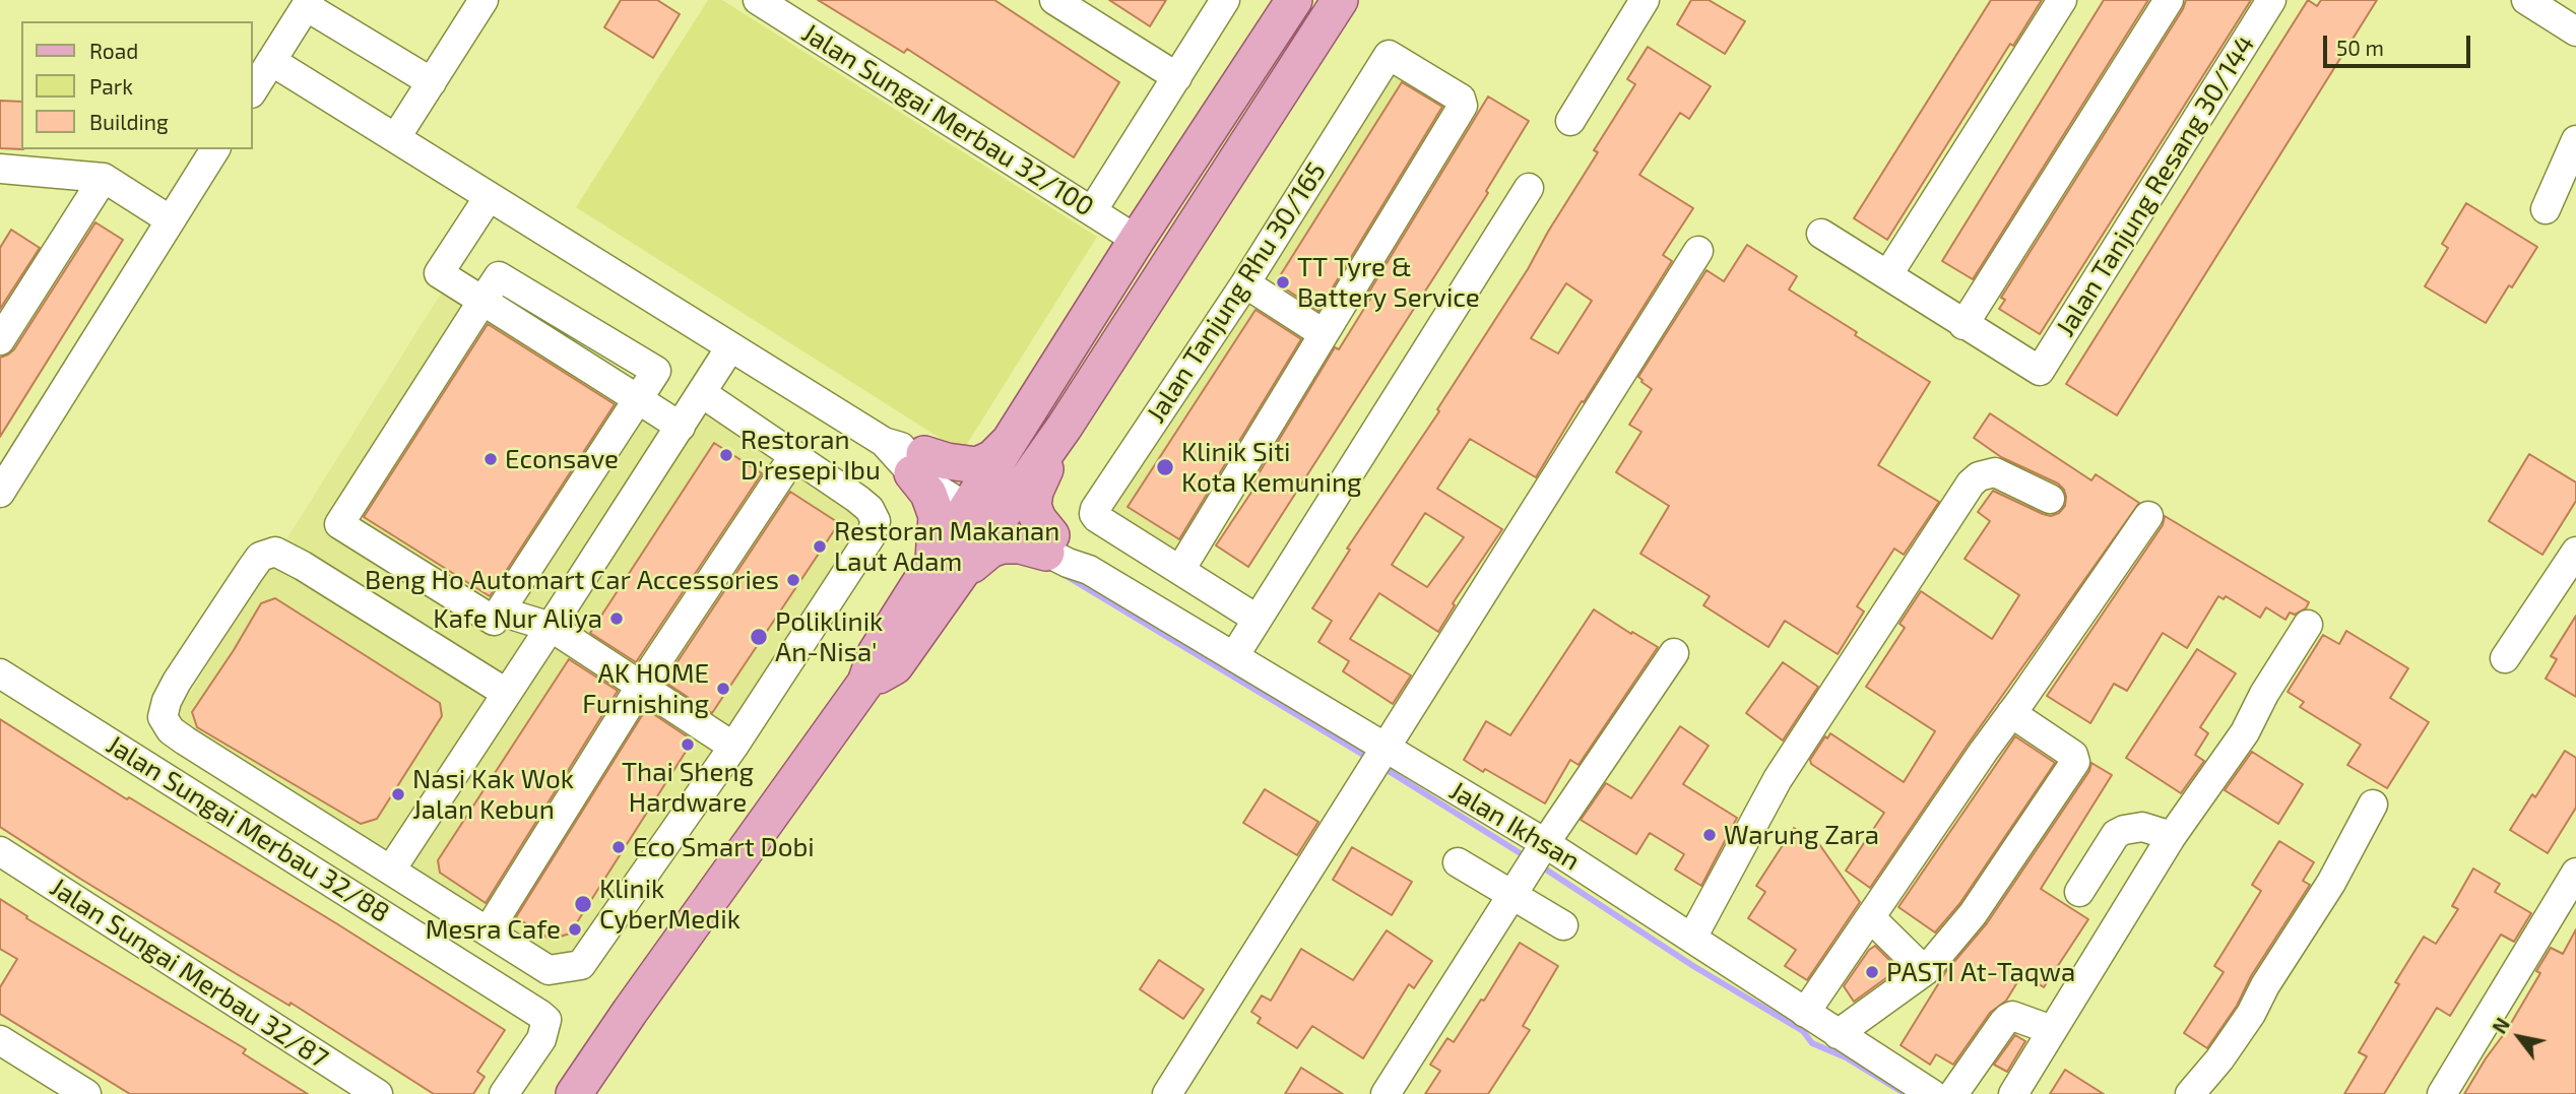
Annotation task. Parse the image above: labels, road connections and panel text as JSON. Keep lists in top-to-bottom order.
{
  "streets": {
    "street": [
      "Jalan Sungai Merbau 32/100",
      "Jalan Tanjung Resang 30/144",
      "Jalan Tanjung Rhu 30/165",
      "Jalan Ikhsan",
      "Jalan Sungai Merbau 32/88",
      "Jalan Sungai Merbau 32/87"
    ]
  },
  "places": [
    "TT Tyre & Battery Service",
    "Restoran D'resepi Ibu",
    "Econsave",
    "Klinik Siti Kota Kemuning",
    "Restoran Makanan Laut Adam",
    "Beng Ho Automart Car Accessories",
    "Kafe Nur Aliya",
    "Poliklinik An-Nisa'",
    "AK HOME Furnishing",
    "Thai Sheng Hardware",
    "Nasi Kak Wok Jalan Kebun",
    "Warung Zara",
    "Eco Smart Dobi",
    "Klinik CyberMedik",
    "Mesra Cafe",
    "PASTI At-Taqwa"
  ],
  "legend": ["Road", "Park", "Building"],
  "scale_bar": "50 m",
  "north": "top left"
}
